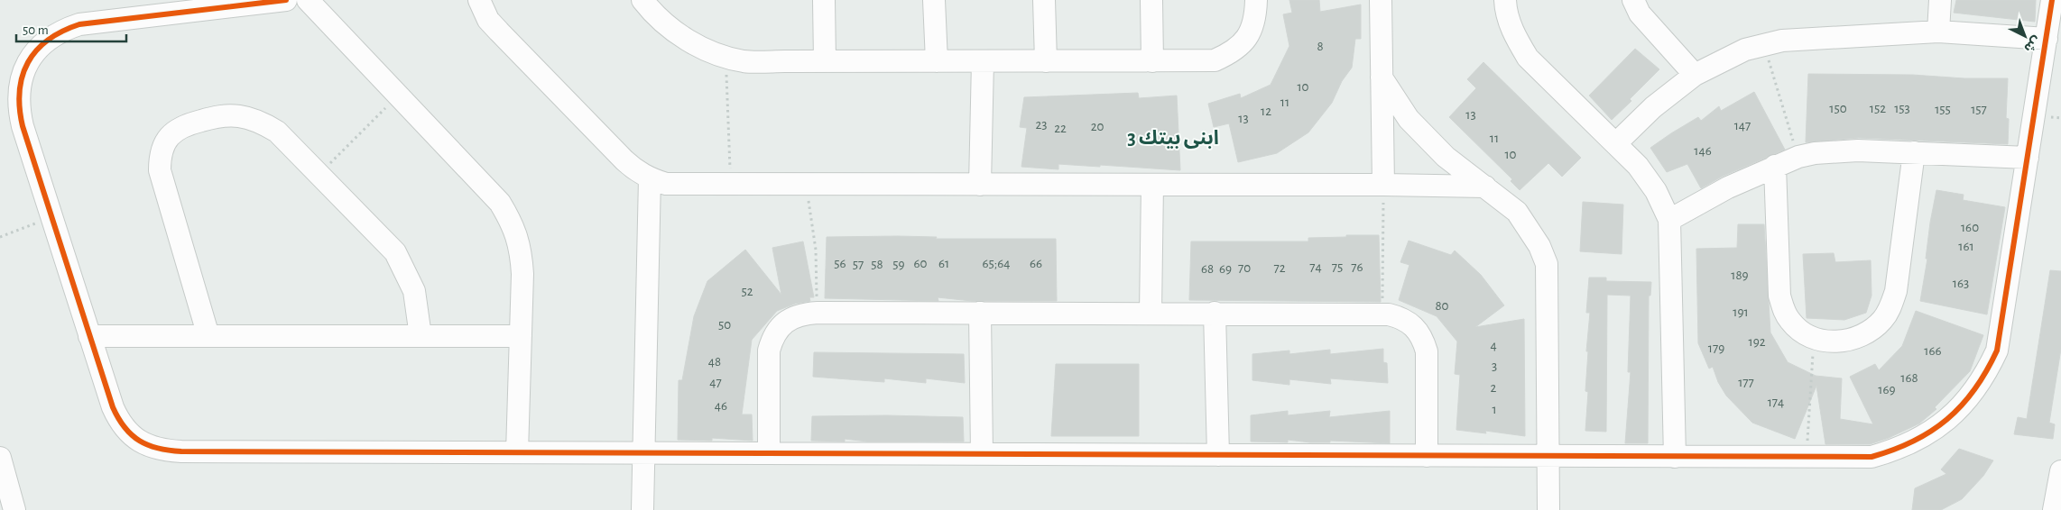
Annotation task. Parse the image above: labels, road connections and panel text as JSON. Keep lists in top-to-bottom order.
{
  "districts": ["ابنى بيتك 3"],
  "house_numbers": [
    "8",
    "10",
    "11",
    "150",
    "152",
    "153",
    "155",
    "157",
    "12",
    "13",
    "13",
    "23",
    "147",
    "20",
    "22",
    "11",
    "146",
    "10",
    "160",
    "161",
    "56",
    "60",
    "61",
    "65;64",
    "66",
    "57",
    "58",
    "59",
    "74",
    "75",
    "76",
    "70",
    "72",
    "68",
    "69",
    "189",
    "163",
    "52",
    "80",
    "191",
    "50",
    "192",
    "4",
    "179",
    "166",
    "48",
    "3",
    "168",
    "47",
    "177",
    "2",
    "169",
    "174",
    "46",
    "1"
  ],
  "scale_bar": "50 m",
  "north": "bottom right"
}
